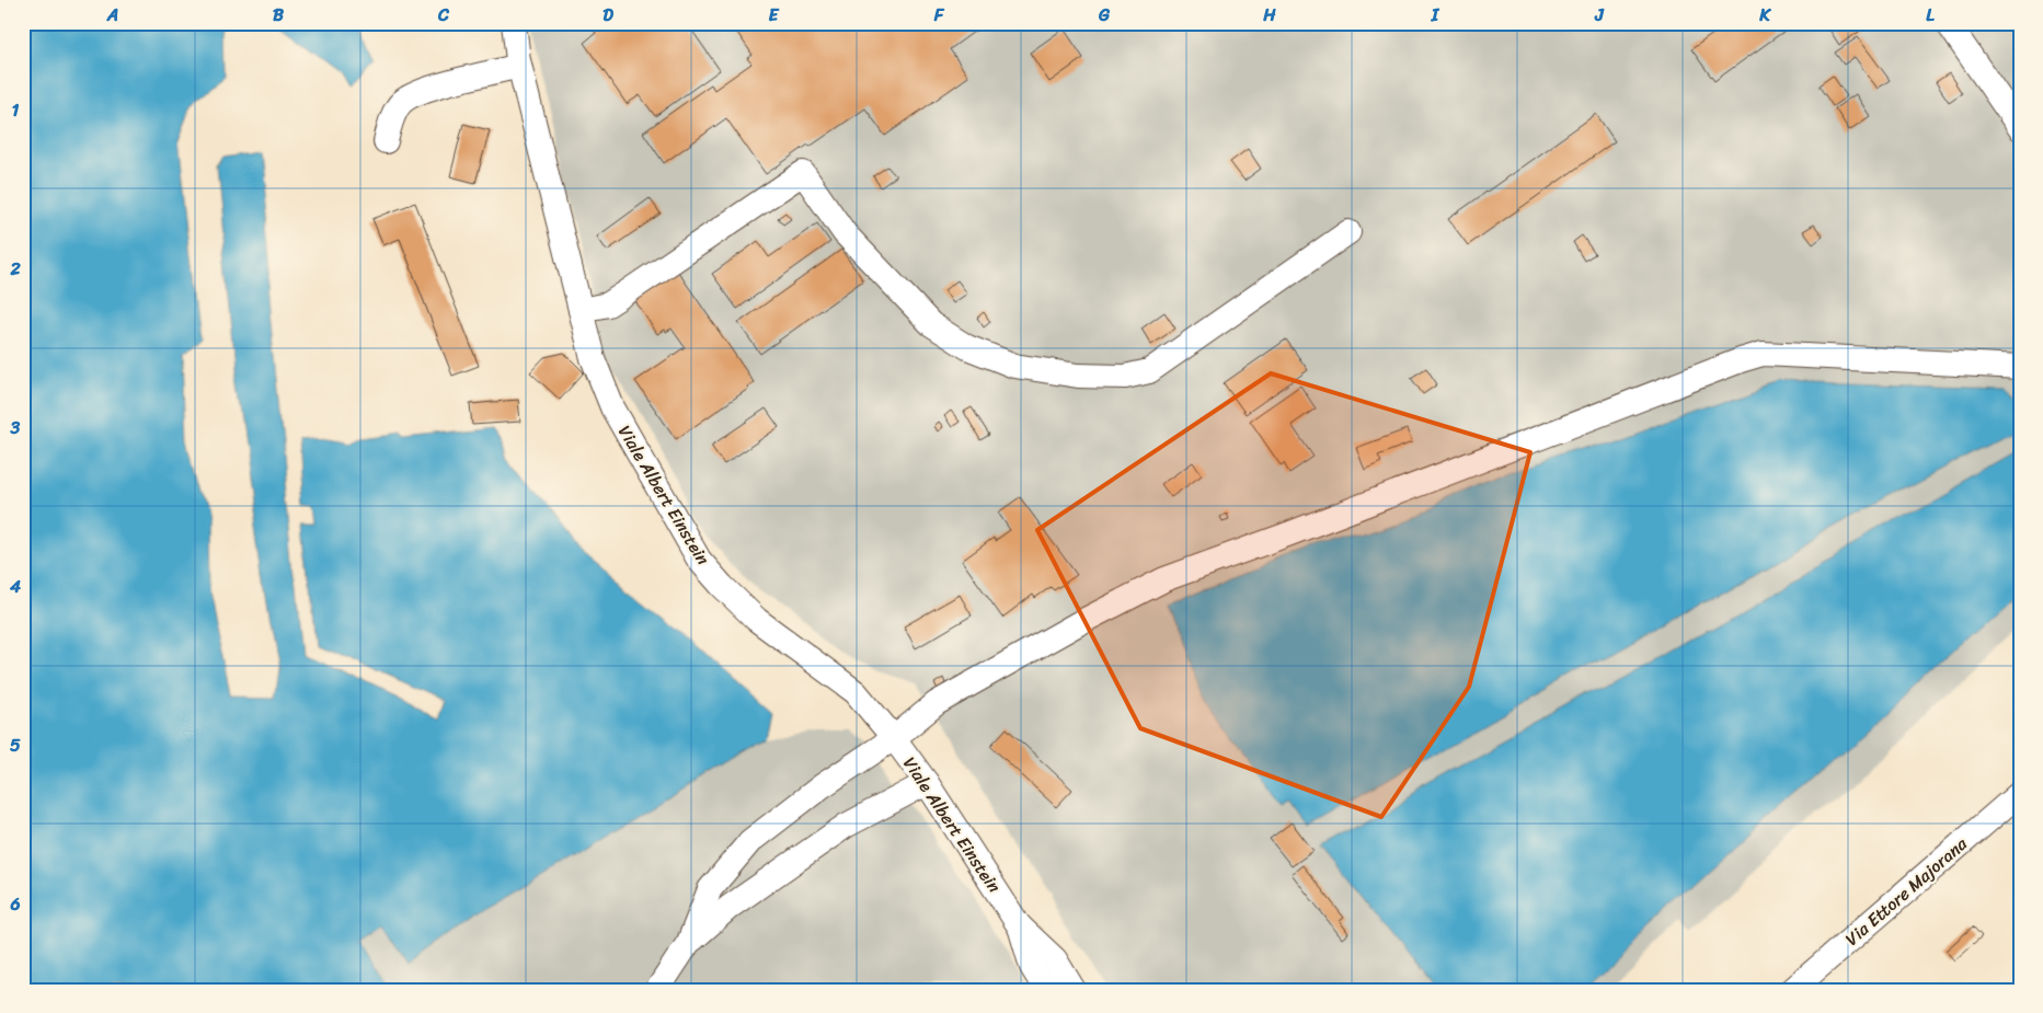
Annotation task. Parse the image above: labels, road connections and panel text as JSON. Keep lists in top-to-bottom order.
{
  "streets": {
    "street": ["Viale Albert Einstein", "Via Ettore Majorana"]
  },
  "grid": {
    "columns": [
      "A",
      "B",
      "C",
      "D",
      "E",
      "F",
      "G",
      "H",
      "I",
      "J",
      "K",
      "L"
    ],
    "rows": [
      "1",
      "2",
      "3",
      "4",
      "5",
      "6"
    ]
  }
}
